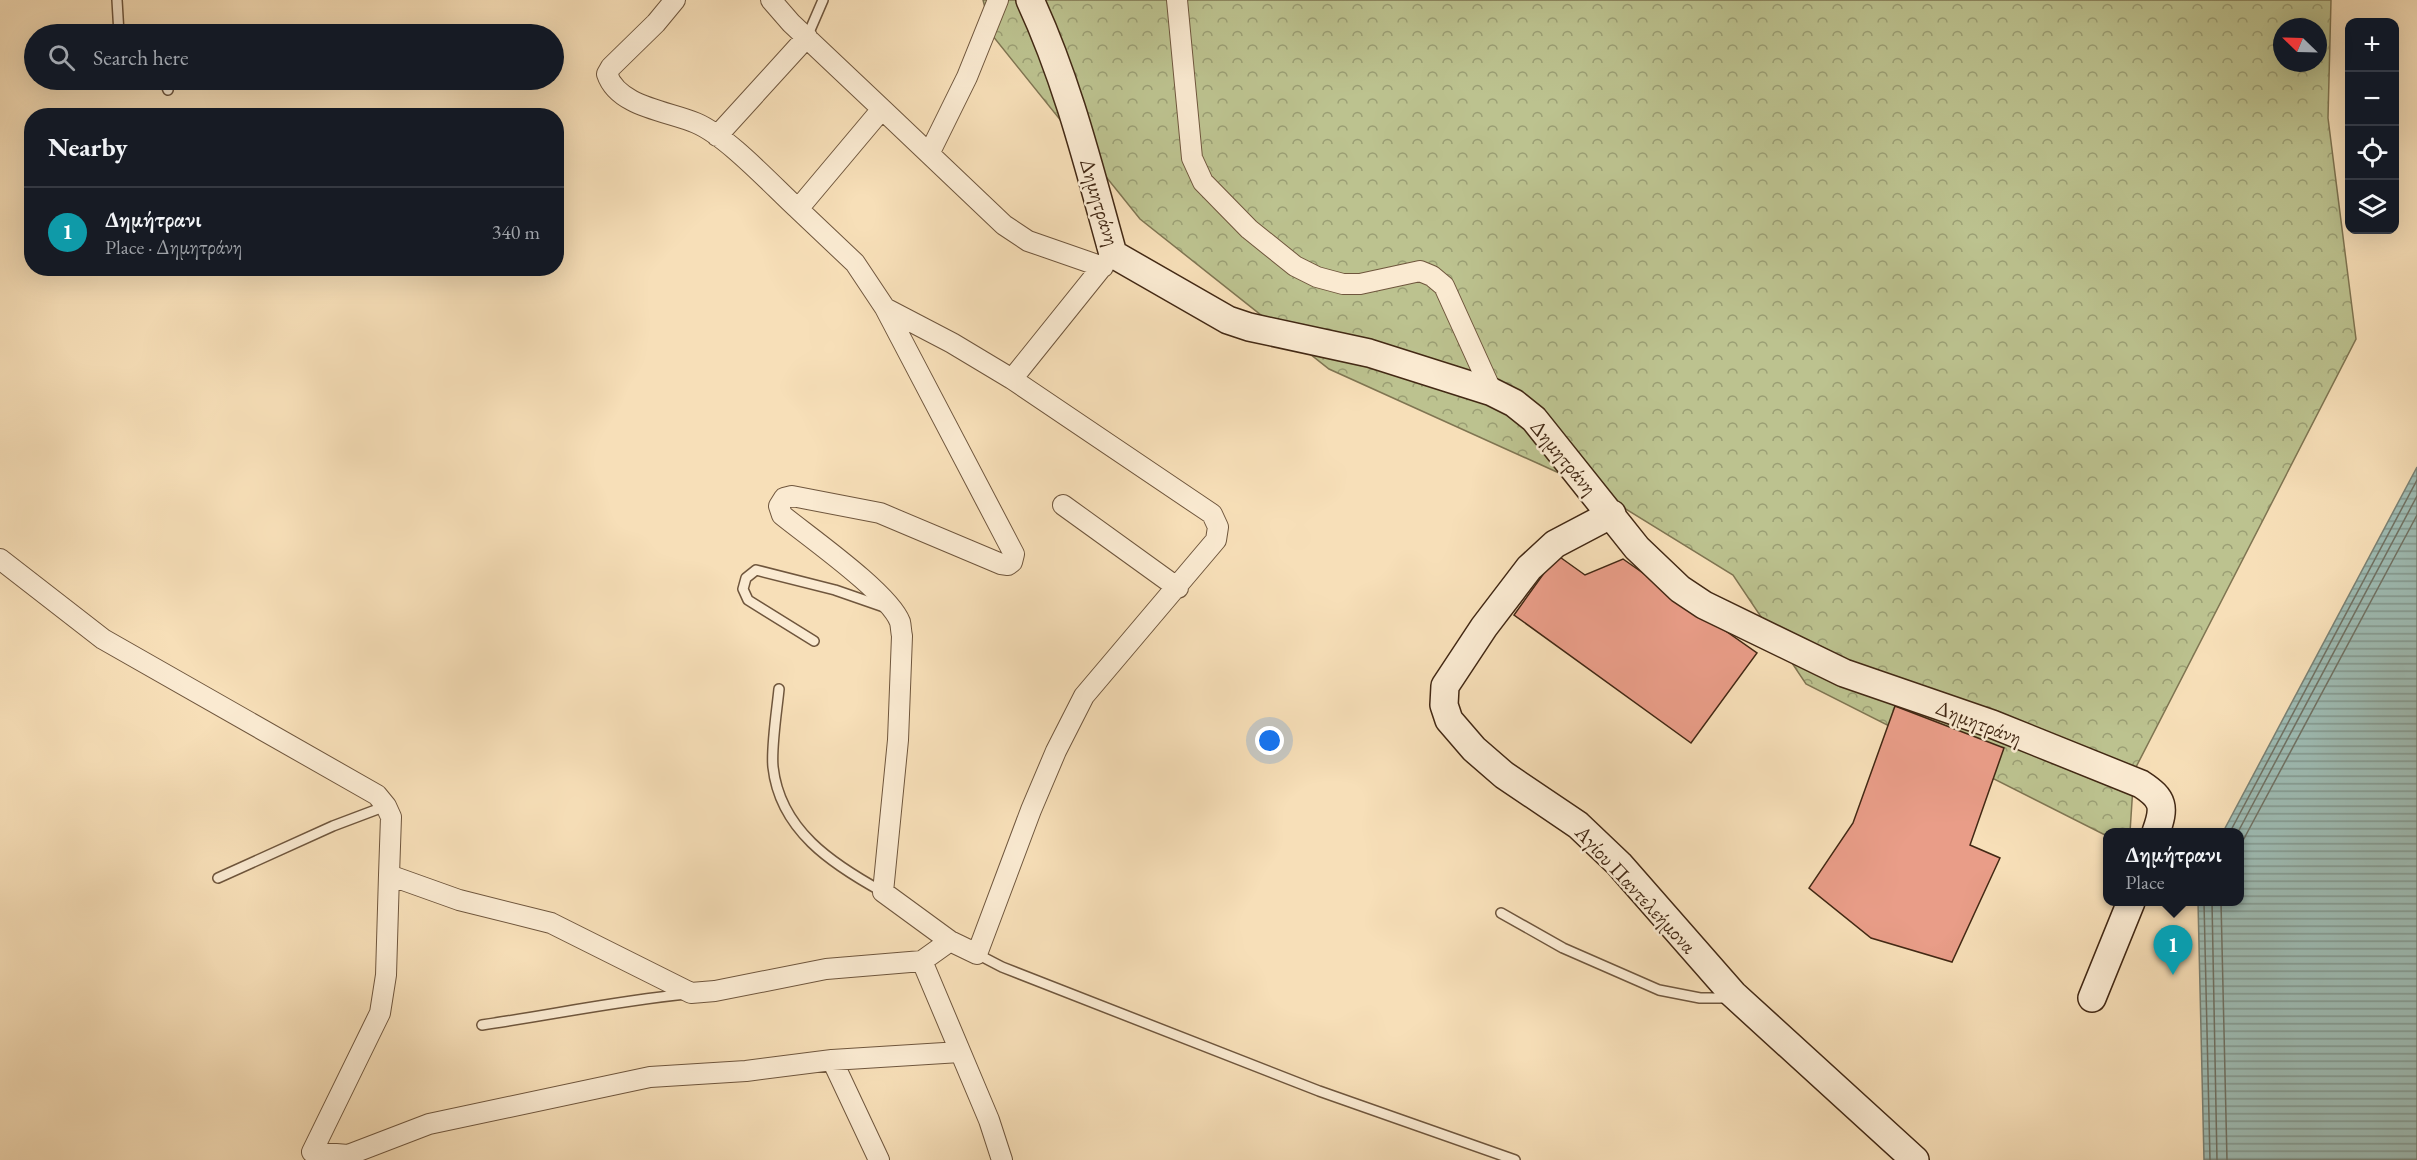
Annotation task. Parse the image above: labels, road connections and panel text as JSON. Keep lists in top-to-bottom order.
{
  "streets": {
    "street": ["Δημητράνη", "Αγίου Παντελεήμονα"]
  },
  "crossings": [
    ["Δημητράνη", "Αγίου Παντελεήμονα"]
  ],
  "north": "top left",
  "page": {
    "map_buttons": ["+", "−"],
    "search": "Search here",
    "heading": "Nearby",
    "list": [
      {
        "mark": "1",
        "name": "Δημήτρανι",
        "note": "Place · Δημητράνη",
        "value": "340 m"
      }
    ],
    "popup": ["Δημήτρανι", "Place"],
    "pins": "1"
  }
}
